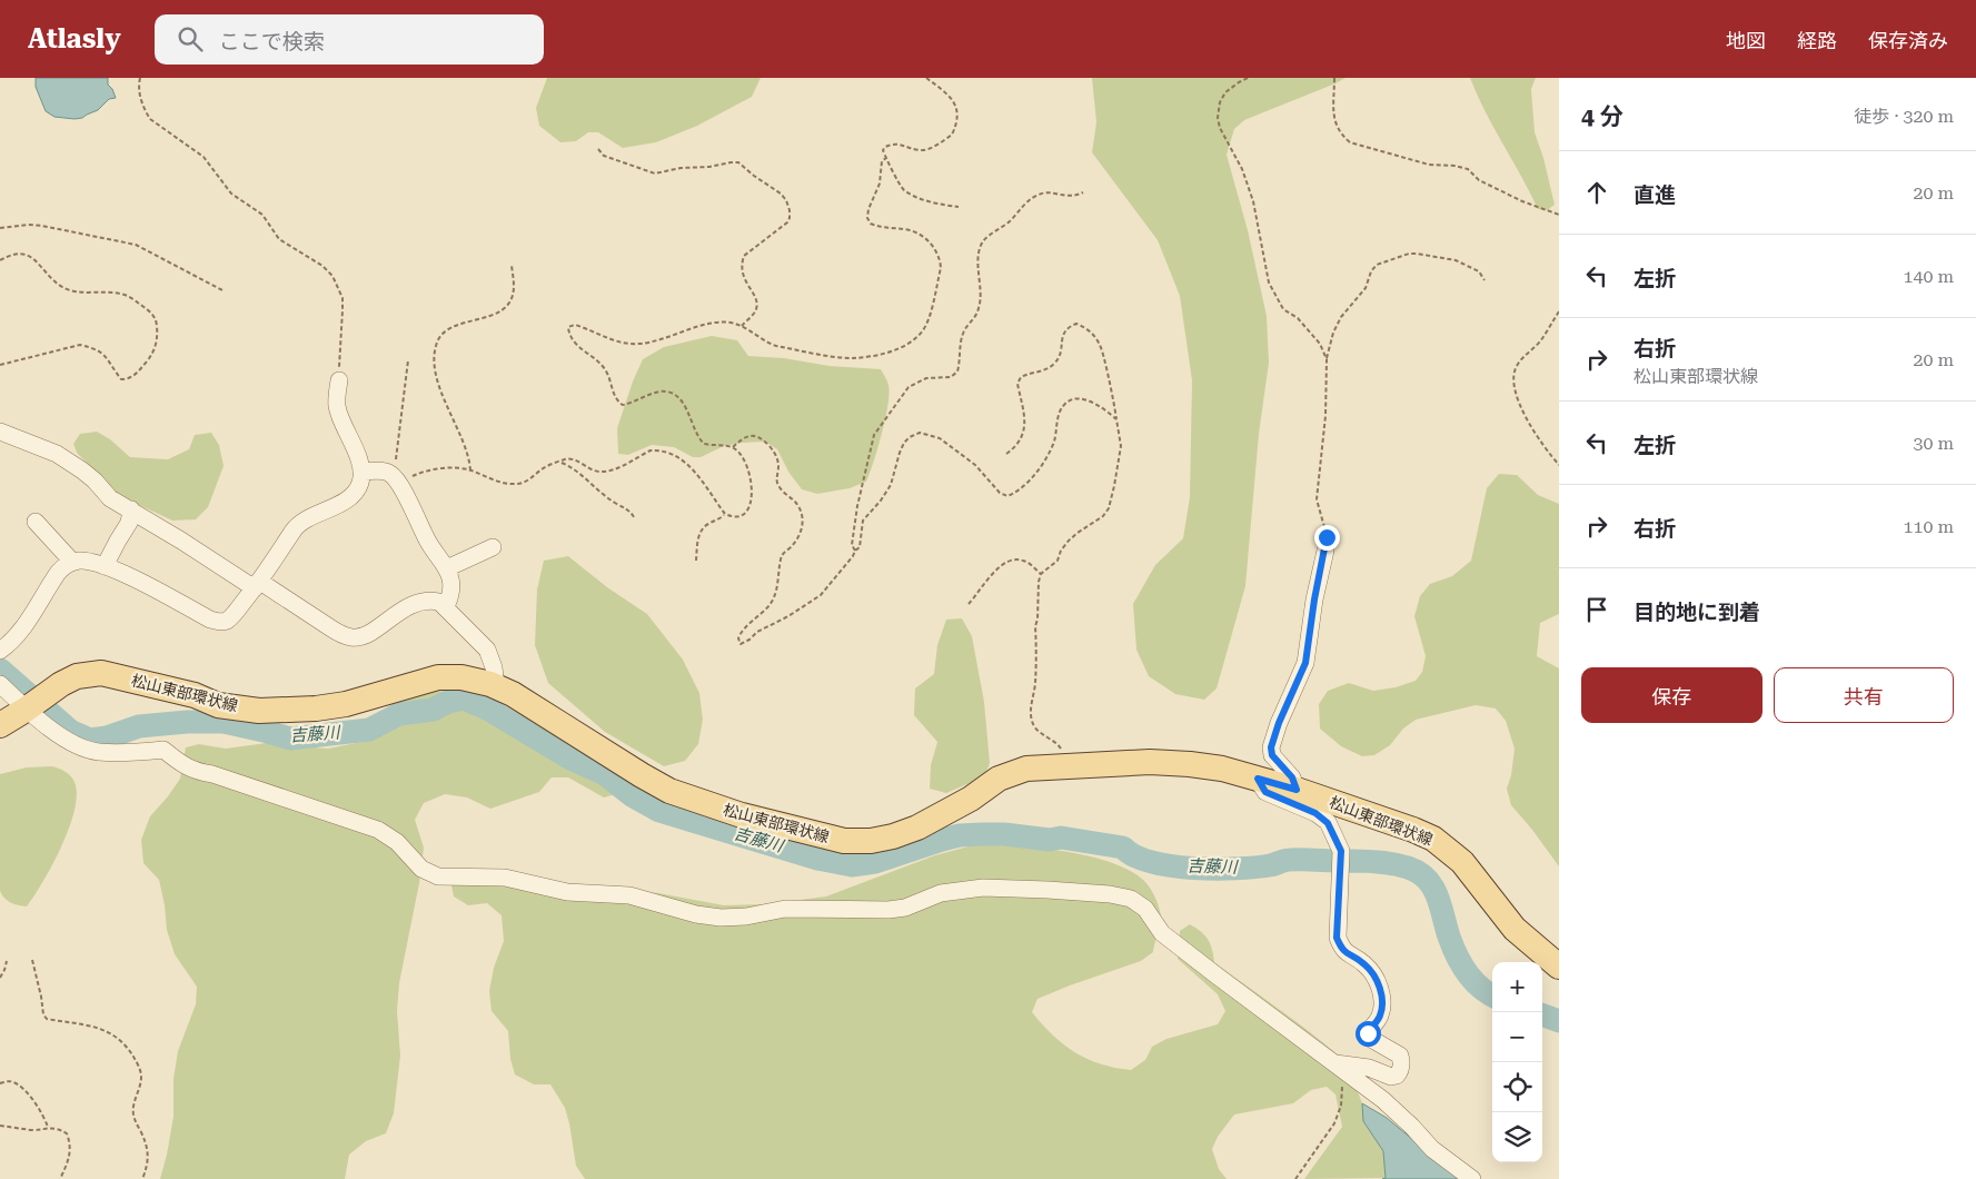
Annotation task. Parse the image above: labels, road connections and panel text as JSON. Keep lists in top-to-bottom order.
{
  "streets": {
    "main road": ["松山東部環状線"]
  },
  "water": ["吉藤川"],
  "page": {
    "header": "Atlasly",
    "search": "ここで検索",
    "nav": ["地図", "経路", "保存済み"],
    "heading": ["4 分", "徒歩 · 320 m"],
    "list": [
      ["直進", "20 m"],
      ["左折", "140 m"],
      ["右折", "松山東部環状線", "20 m"],
      ["左折", "30 m"],
      ["右折", "110 m"],
      "目的地に到着"
    ],
    "buttons": ["保存", "共有"],
    "map_buttons": ["+", "−"]
  }
}
